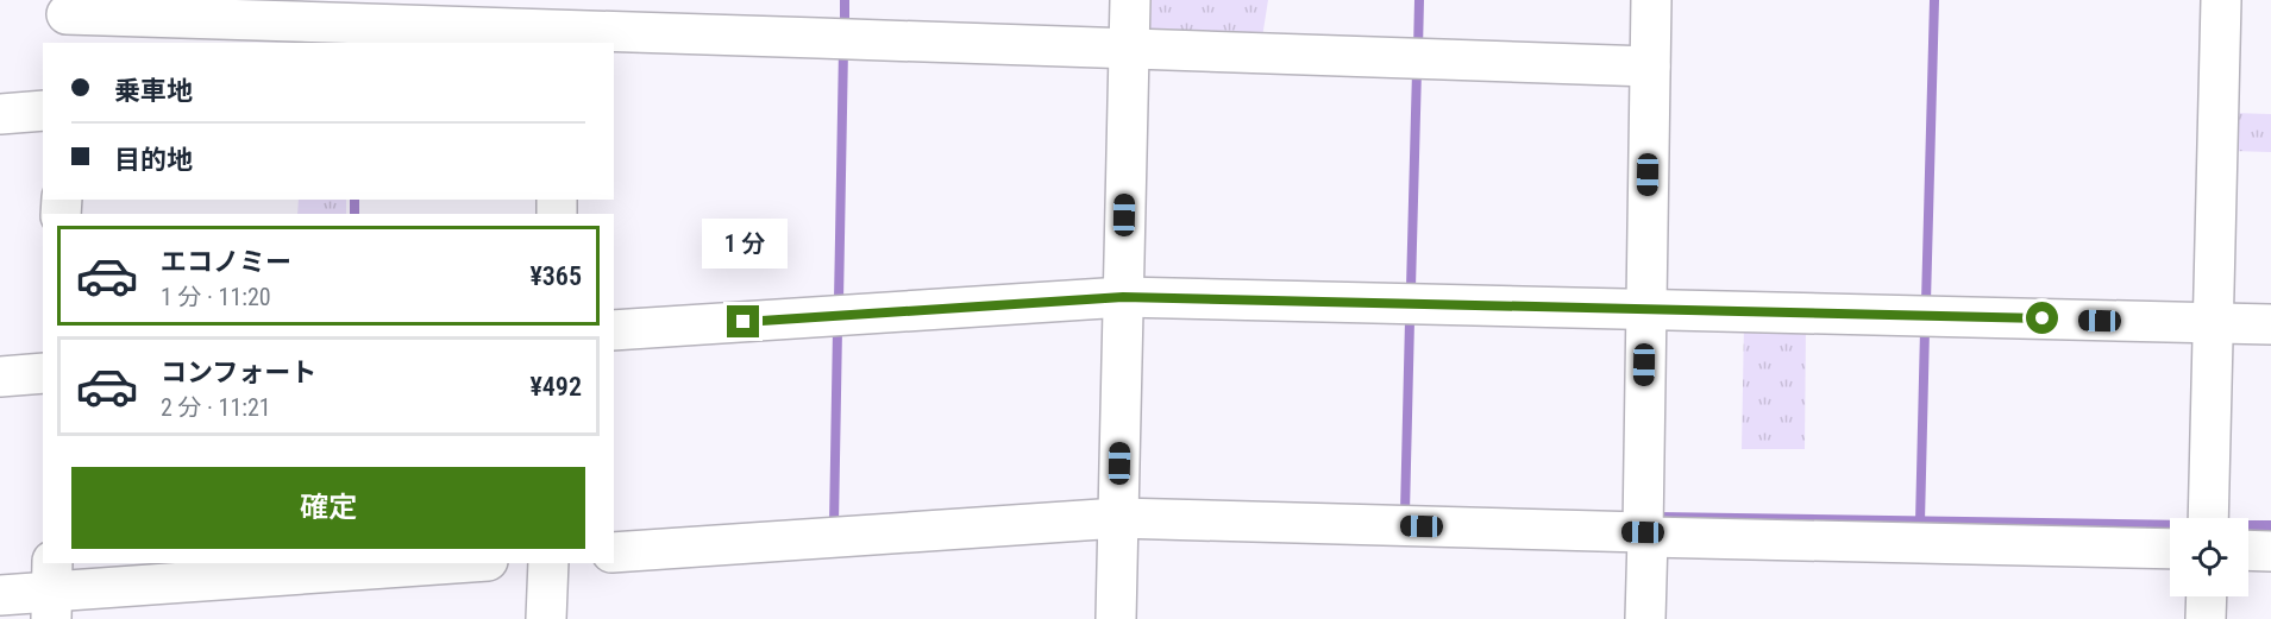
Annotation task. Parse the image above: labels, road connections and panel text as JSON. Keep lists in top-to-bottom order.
{
  "page": {
    "banner": ["乗車地", "目的地"],
    "bubble": "1 分",
    "list": [
      {
        "name": "エコノミー",
        "note": "1 分 · 11:20",
        "value": "¥365"
      },
      {
        "name": "コンフォート",
        "note": "2 分 · 11:21",
        "value": "¥492"
      }
    ],
    "buttons": "確定"
  }
}
